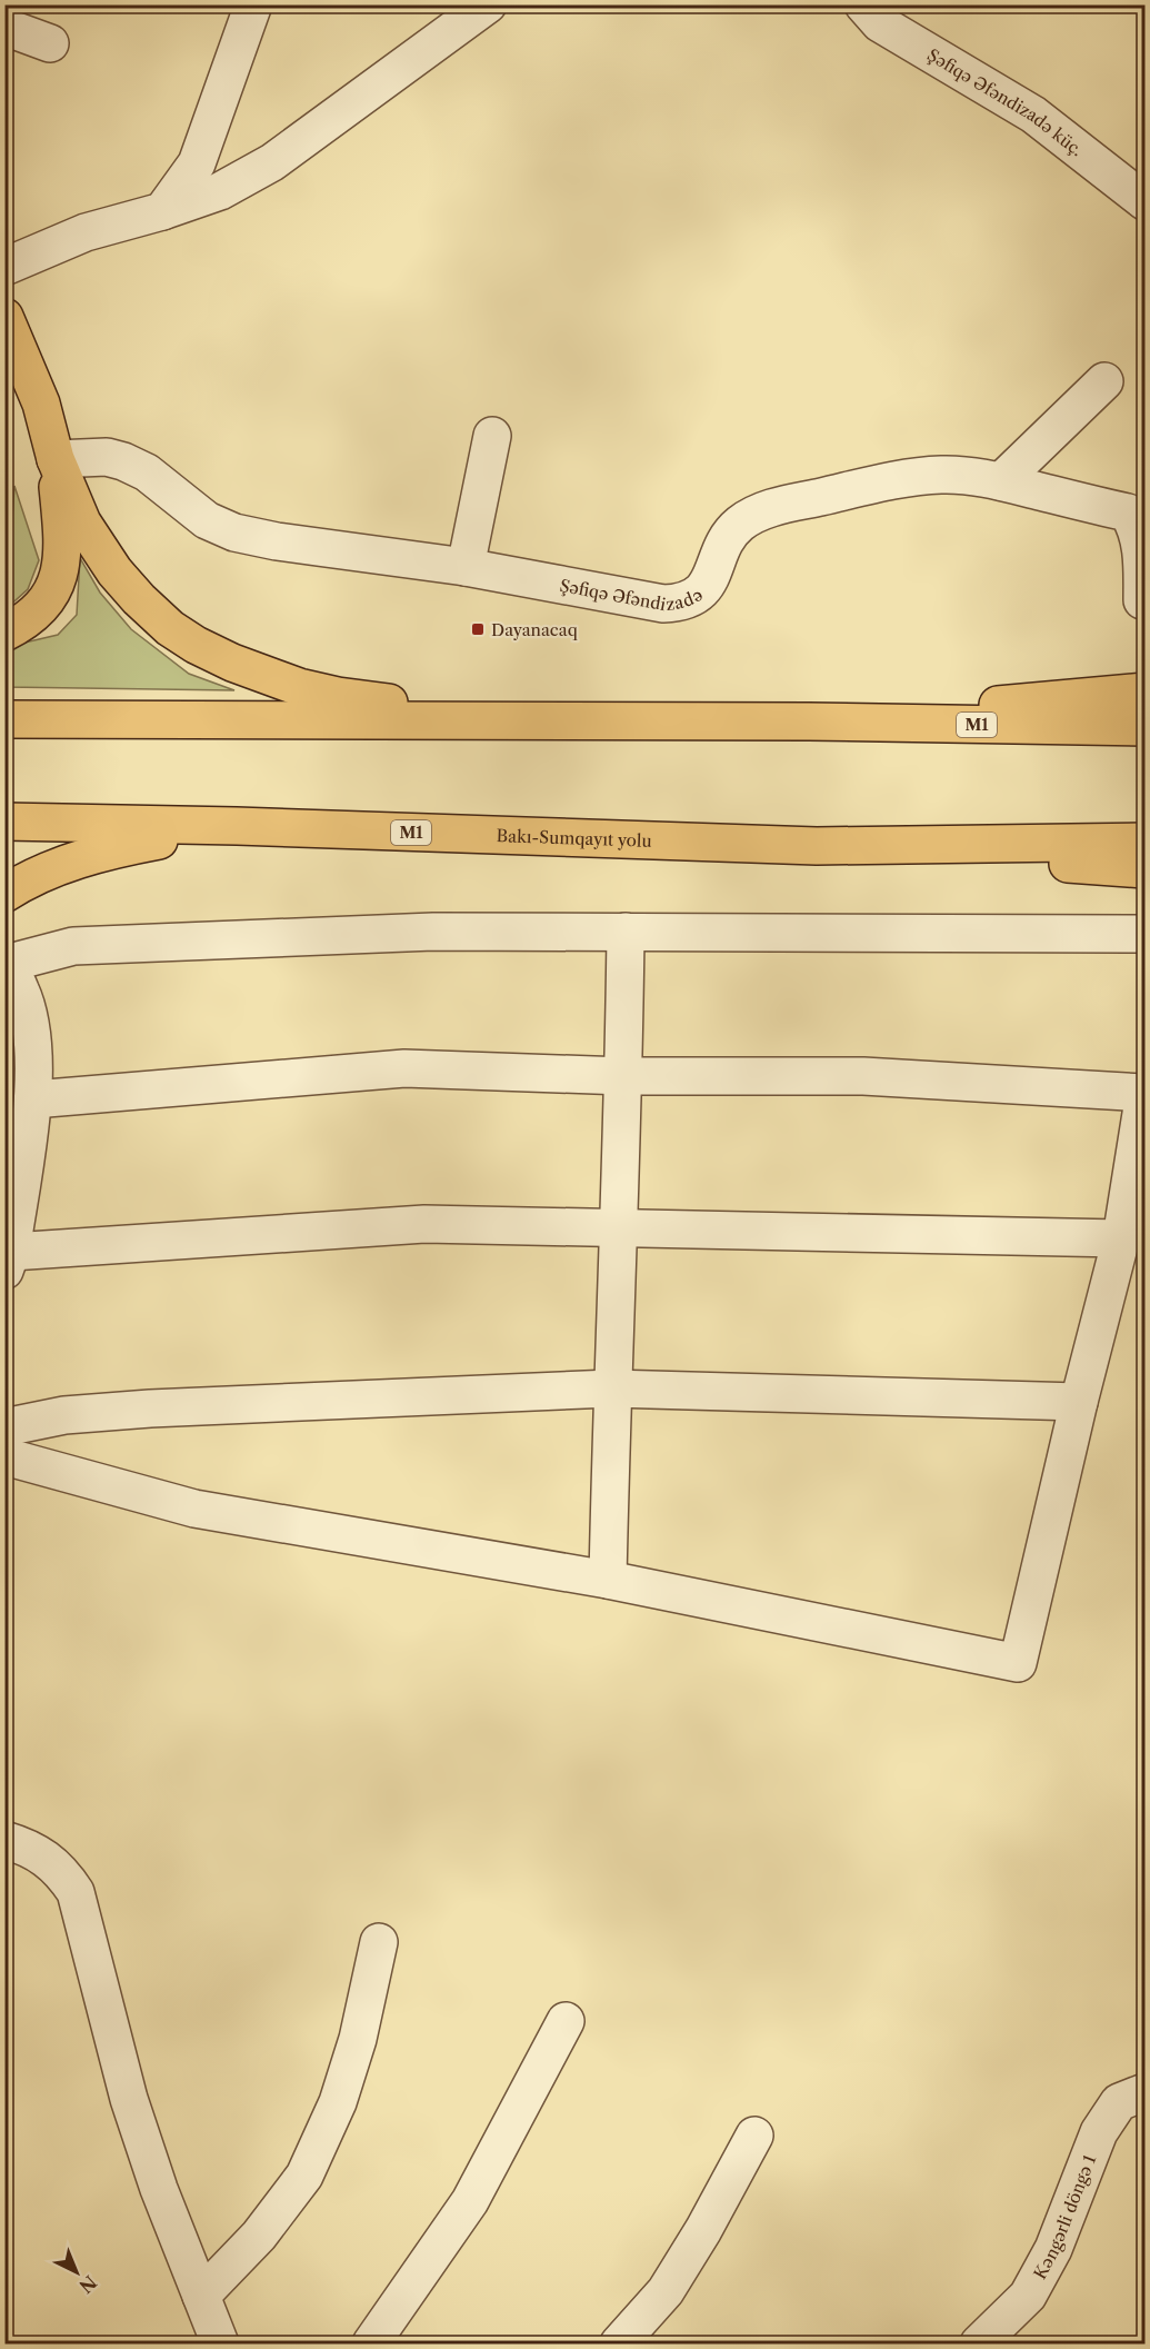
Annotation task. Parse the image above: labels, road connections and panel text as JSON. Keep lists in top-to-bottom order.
{
  "streets": {
    "highway": ["M1", "Bakı-Sumqayıt yolu"],
    "street": ["Şəfiqə Əfəndizadə küç.", "Şəfiqə Əfəndizadə", "Kəngərli döngə 1"]
  },
  "places": {
    "transit": ["Dayanacaq"]
  },
  "north": "bottom right"
}
